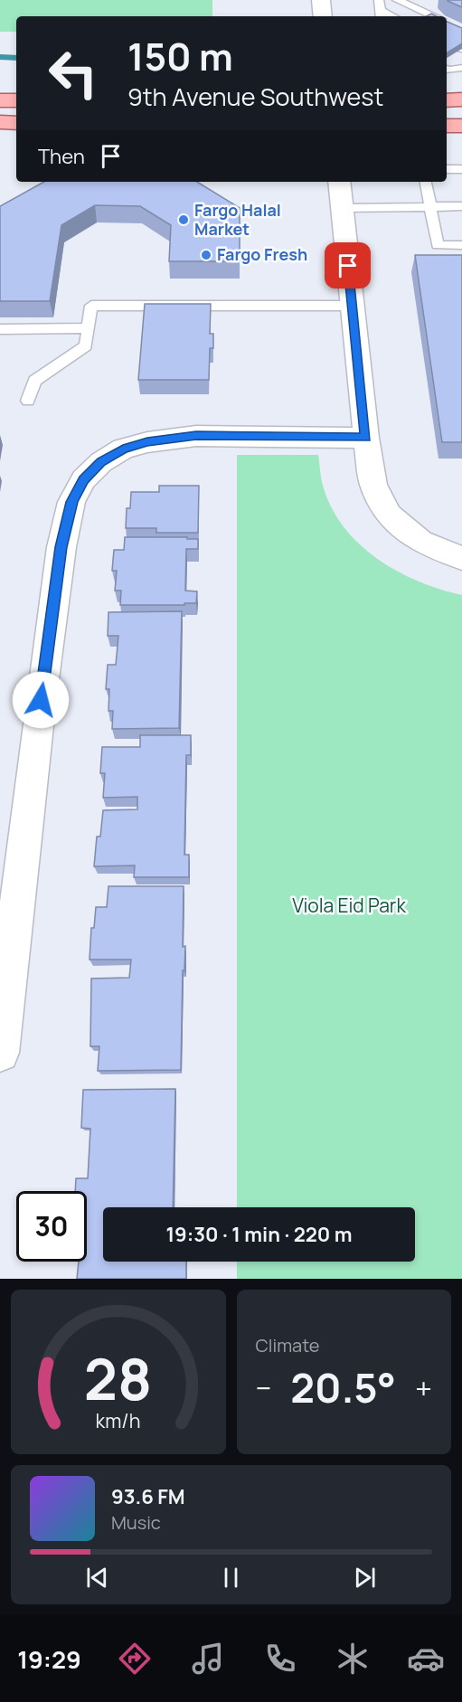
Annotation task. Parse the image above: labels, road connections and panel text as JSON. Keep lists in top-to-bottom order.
{
  "parks": ["Viola Eid Park"],
  "places": ["Fargo Halal Market", "Fargo Fresh"],
  "page": {
    "turn": ["150 m", "9th Avenue Southwest"],
    "then": "Then",
    "limit": "30",
    "trip": "19:30 · 1 min · 220 m",
    "tile": "Climate",
    "heat": ["−", "20.5°", "+"],
    "song": ["93.6 FM", "Music"],
    "tabs": "19:29",
    "gauge": ["28", "km/h"]
  }
}
